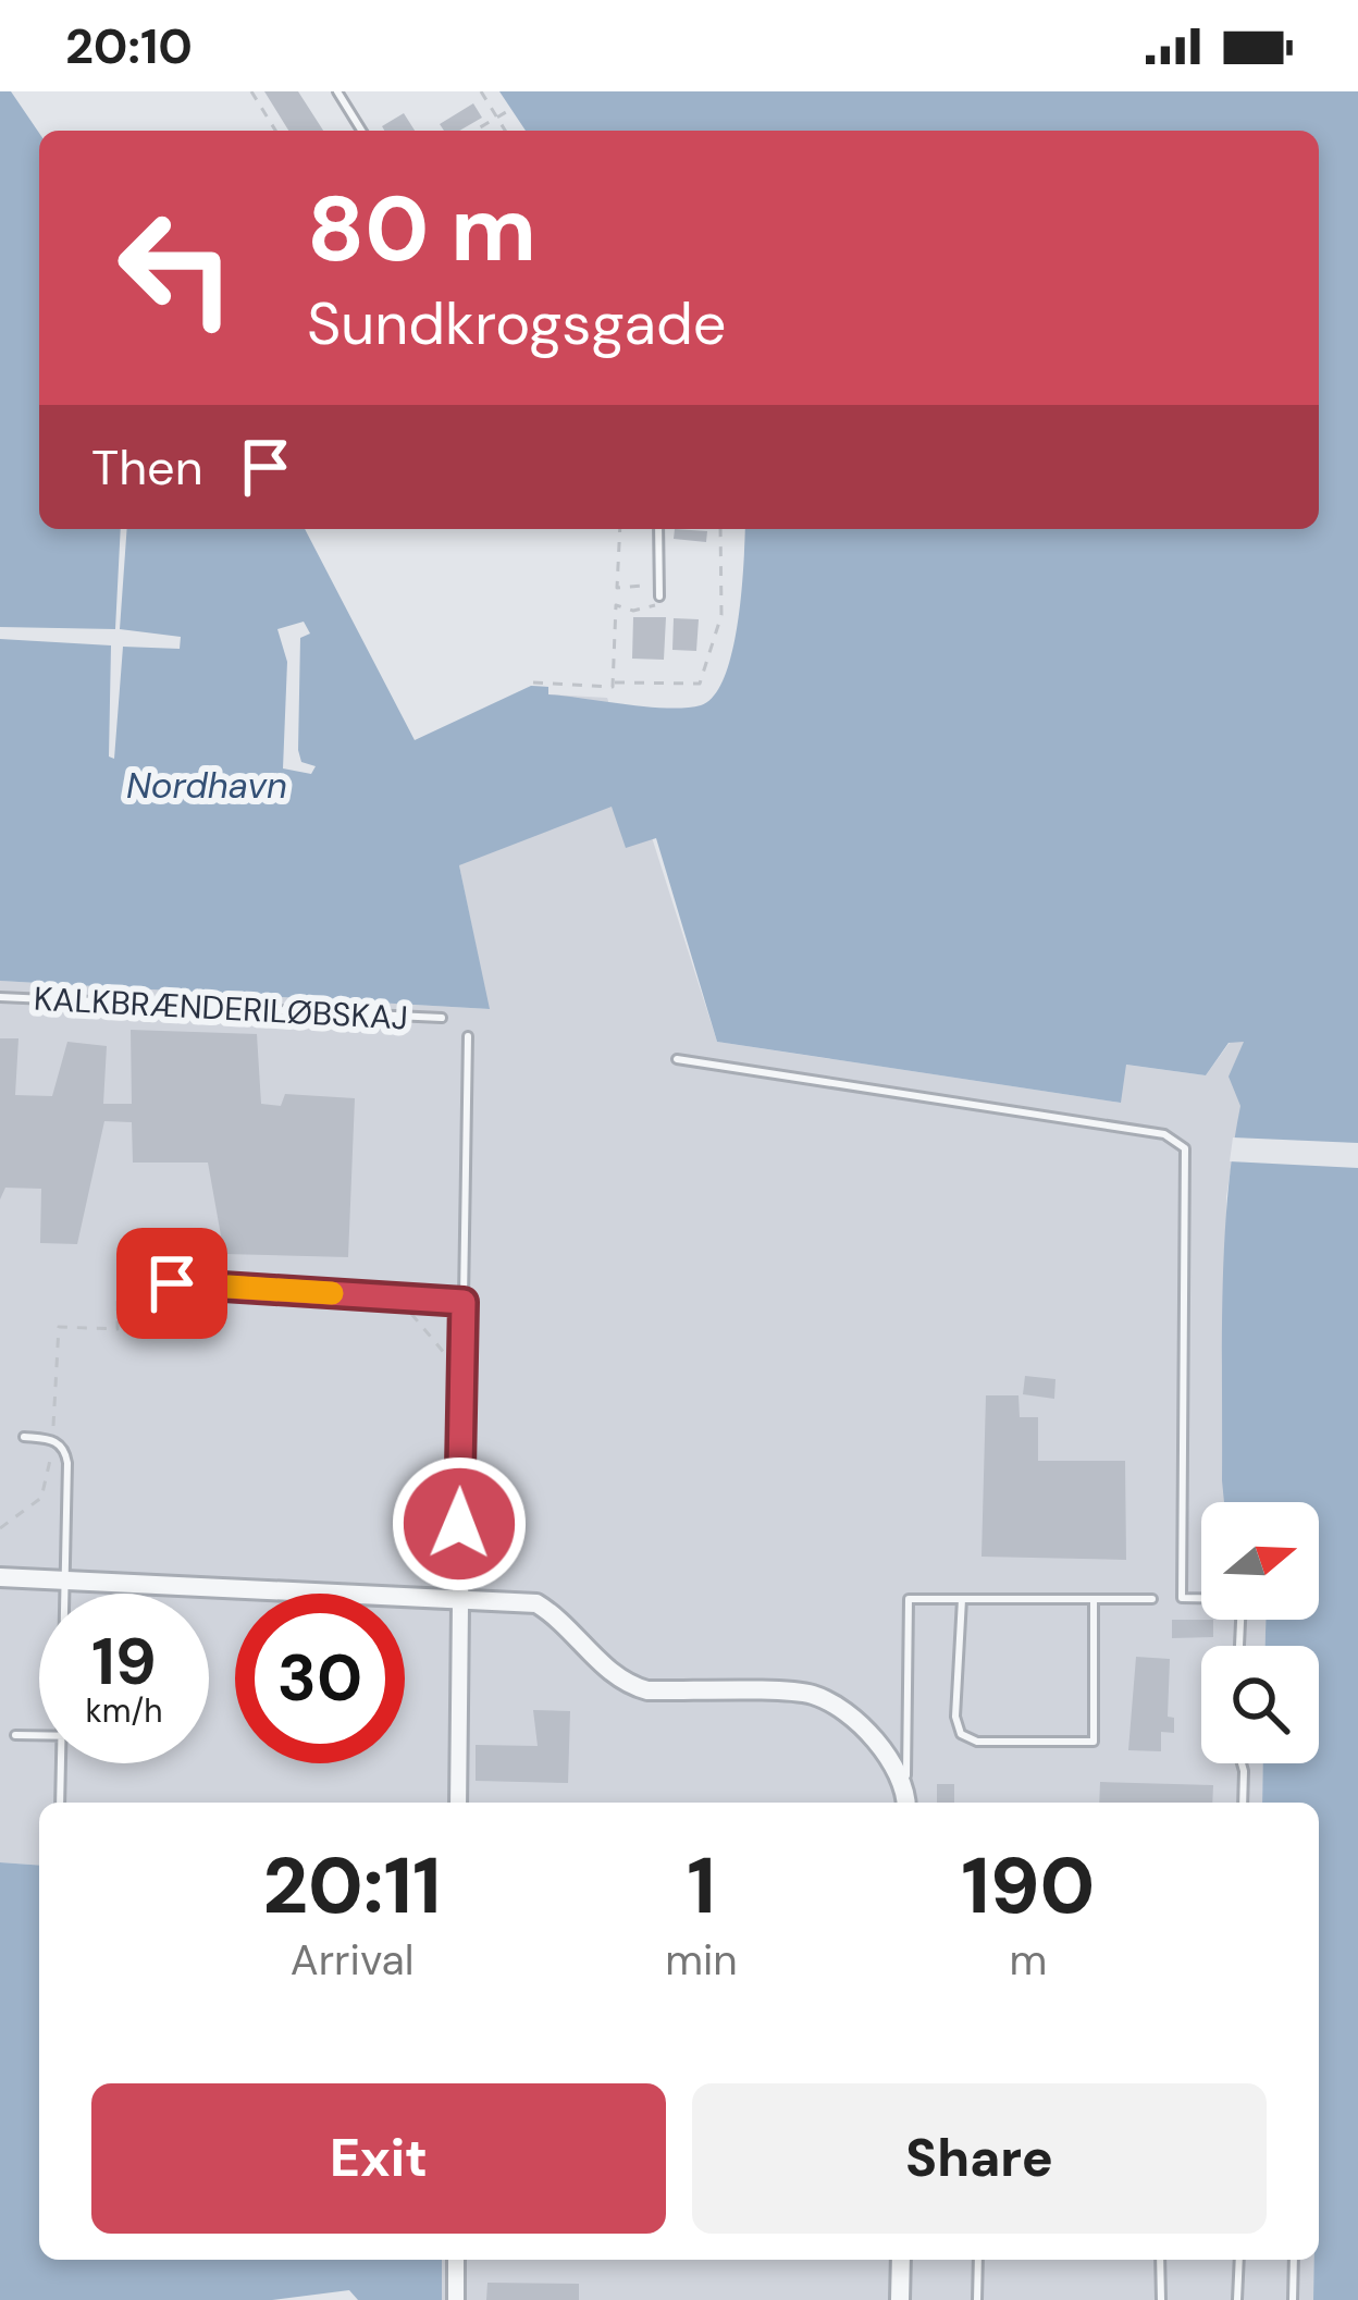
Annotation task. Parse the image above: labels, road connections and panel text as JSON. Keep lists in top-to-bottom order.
{
  "streets": {
    "lane": ["KALKBRÆNDERILØBSKAJ"]
  },
  "water": ["Nordhavn"],
  "north": "right",
  "page": {
    "status": "20:10",
    "turn": ["80 m", "Sundkrogsgade"],
    "then": "Then",
    "speed": "19 km/h",
    "limit": "30",
    "eta": [
      "20:11",
      "Arrival",
      "1",
      "min",
      "190",
      "m"
    ],
    "buttons": ["Exit", "Share"]
  }
}
